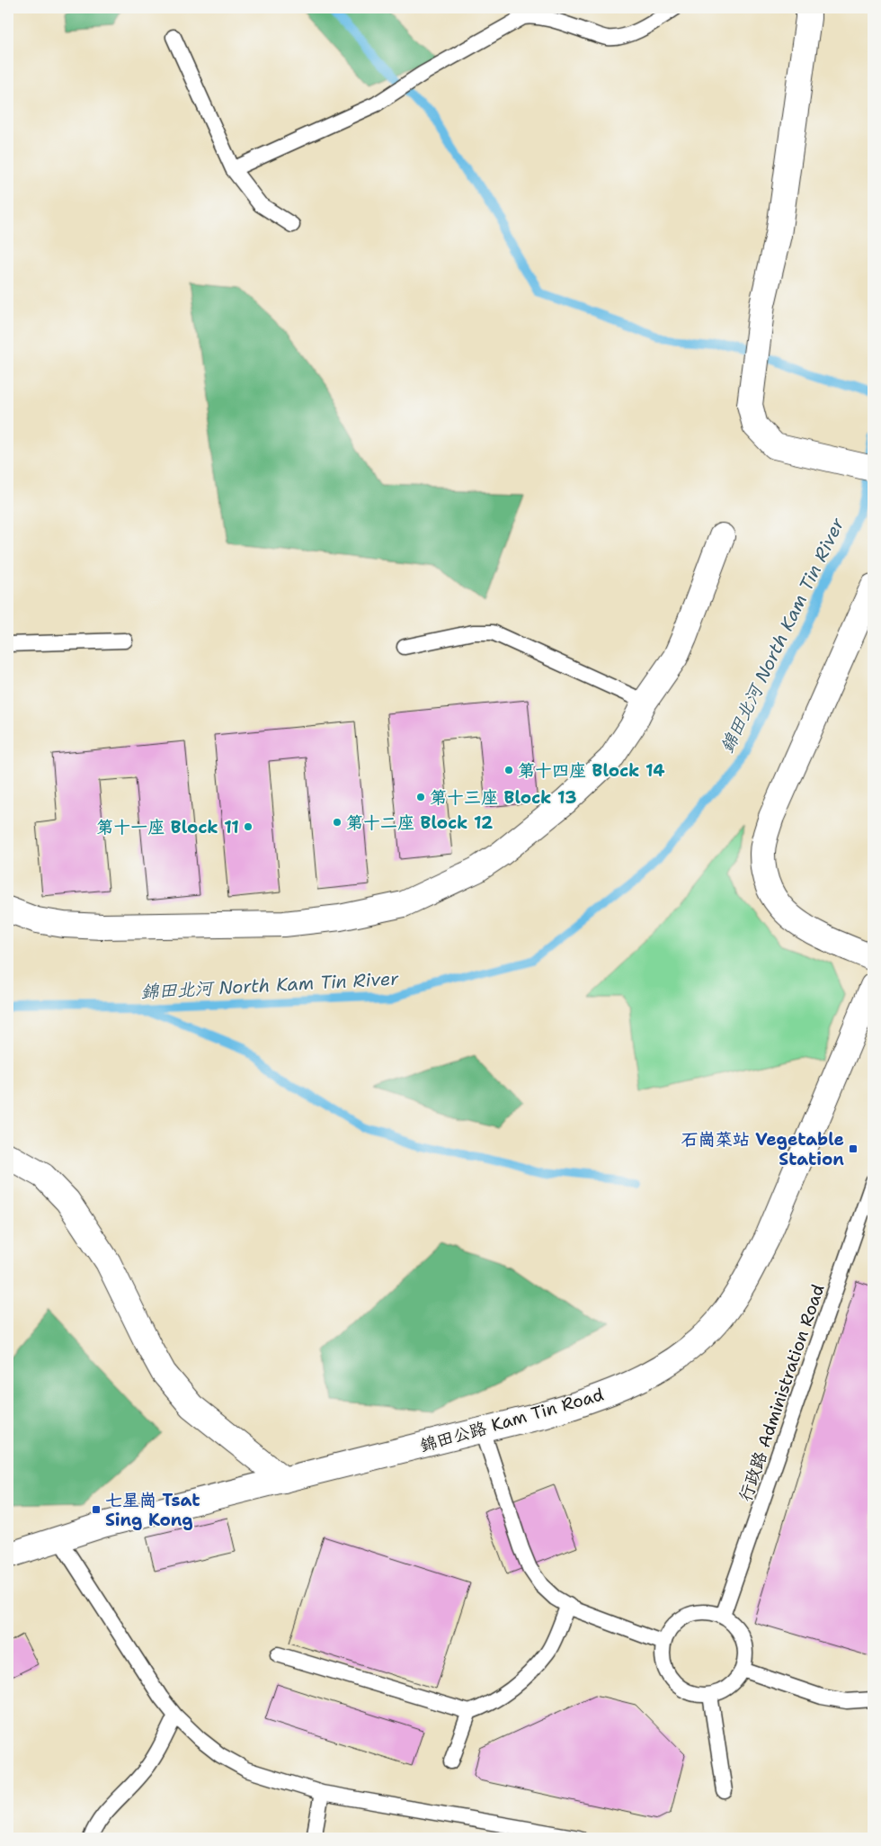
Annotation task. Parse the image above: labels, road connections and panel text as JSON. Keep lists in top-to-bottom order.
{
  "streets": {
    "street": ["錦田公路 Kam Tin Road"],
    "lane": ["行政路 Administration Road"]
  },
  "water": ["錦田北河 North Kam Tin River"],
  "places": {
    "other": [
      "第十四座 Block 14",
      "第十三座 Block 13",
      "第十二座 Block 12",
      "第十一座 Block 11"
    ],
    "transit": ["石崗菜站 Vegetable Station", "七星崗 Tsat Sing Kong"]
  }
}
